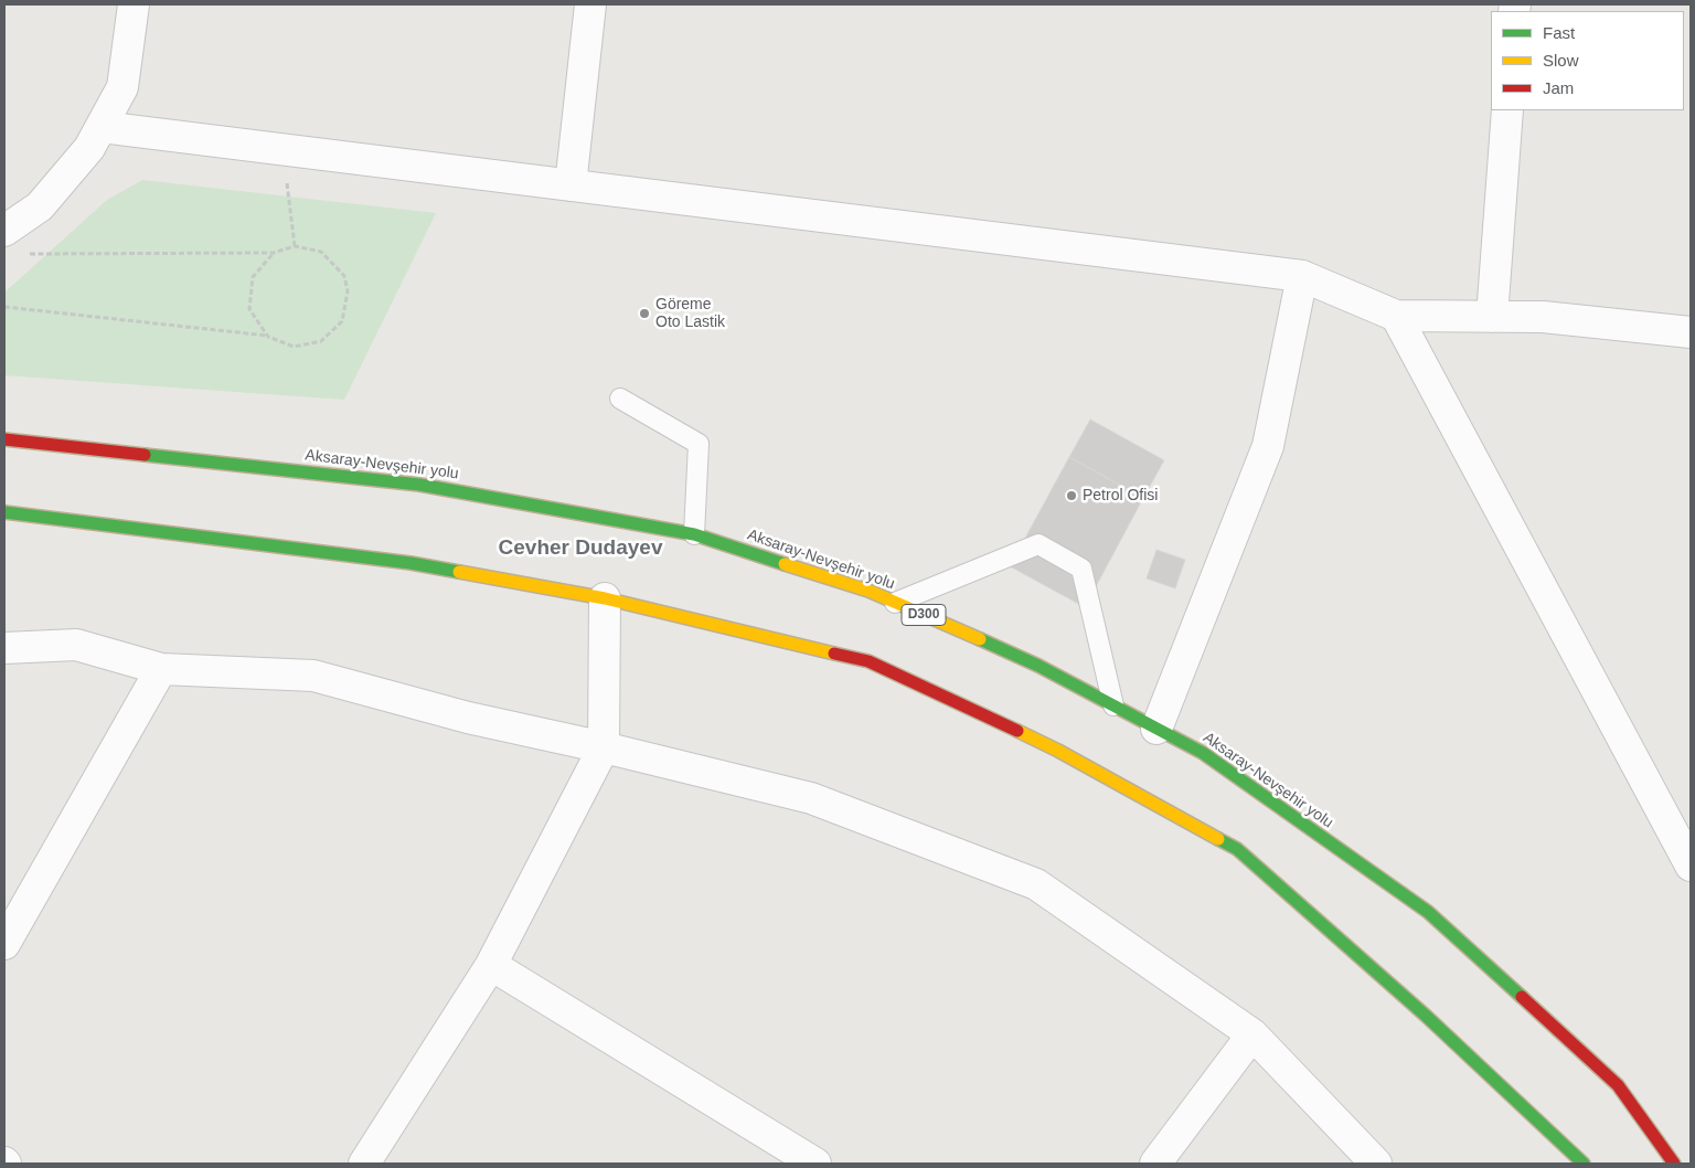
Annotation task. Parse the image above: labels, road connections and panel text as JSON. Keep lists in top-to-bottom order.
{
  "streets": {
    "highway": ["Aksaray-Nevşehir yolu", "D300"]
  },
  "districts": ["Cevher Dudayev"],
  "places": ["Göreme Oto Lastik", "Petrol Ofisi"],
  "legend": ["Fast", "Slow", "Jam"]
}
